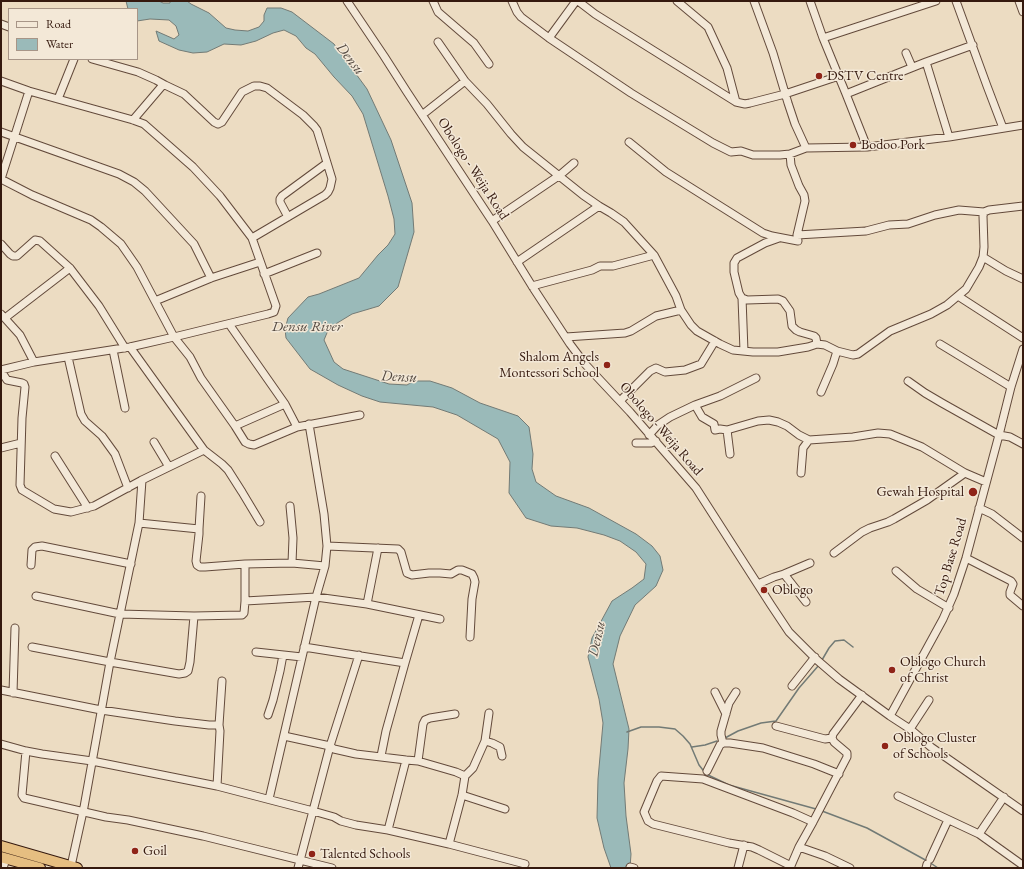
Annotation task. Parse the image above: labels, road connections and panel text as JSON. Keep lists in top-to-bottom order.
{
  "streets": {
    "street": ["Obologo - Weija Road", "Top Base Road"]
  },
  "crossings": [
    ["Obologo - Weija Road", "Top Base Road"]
  ],
  "water": ["Densu", "Densu River"],
  "places": [
    "DSTV Centre",
    "Bodoo Pork",
    "Shalom Angels Montessori School",
    "Gewah Hospital",
    "Oblogo",
    "Oblogo Church of Christ",
    "Oblogo Cluster of Schools",
    "Goil",
    "Talented Schools"
  ],
  "legend": ["Road", "Water"]
}
